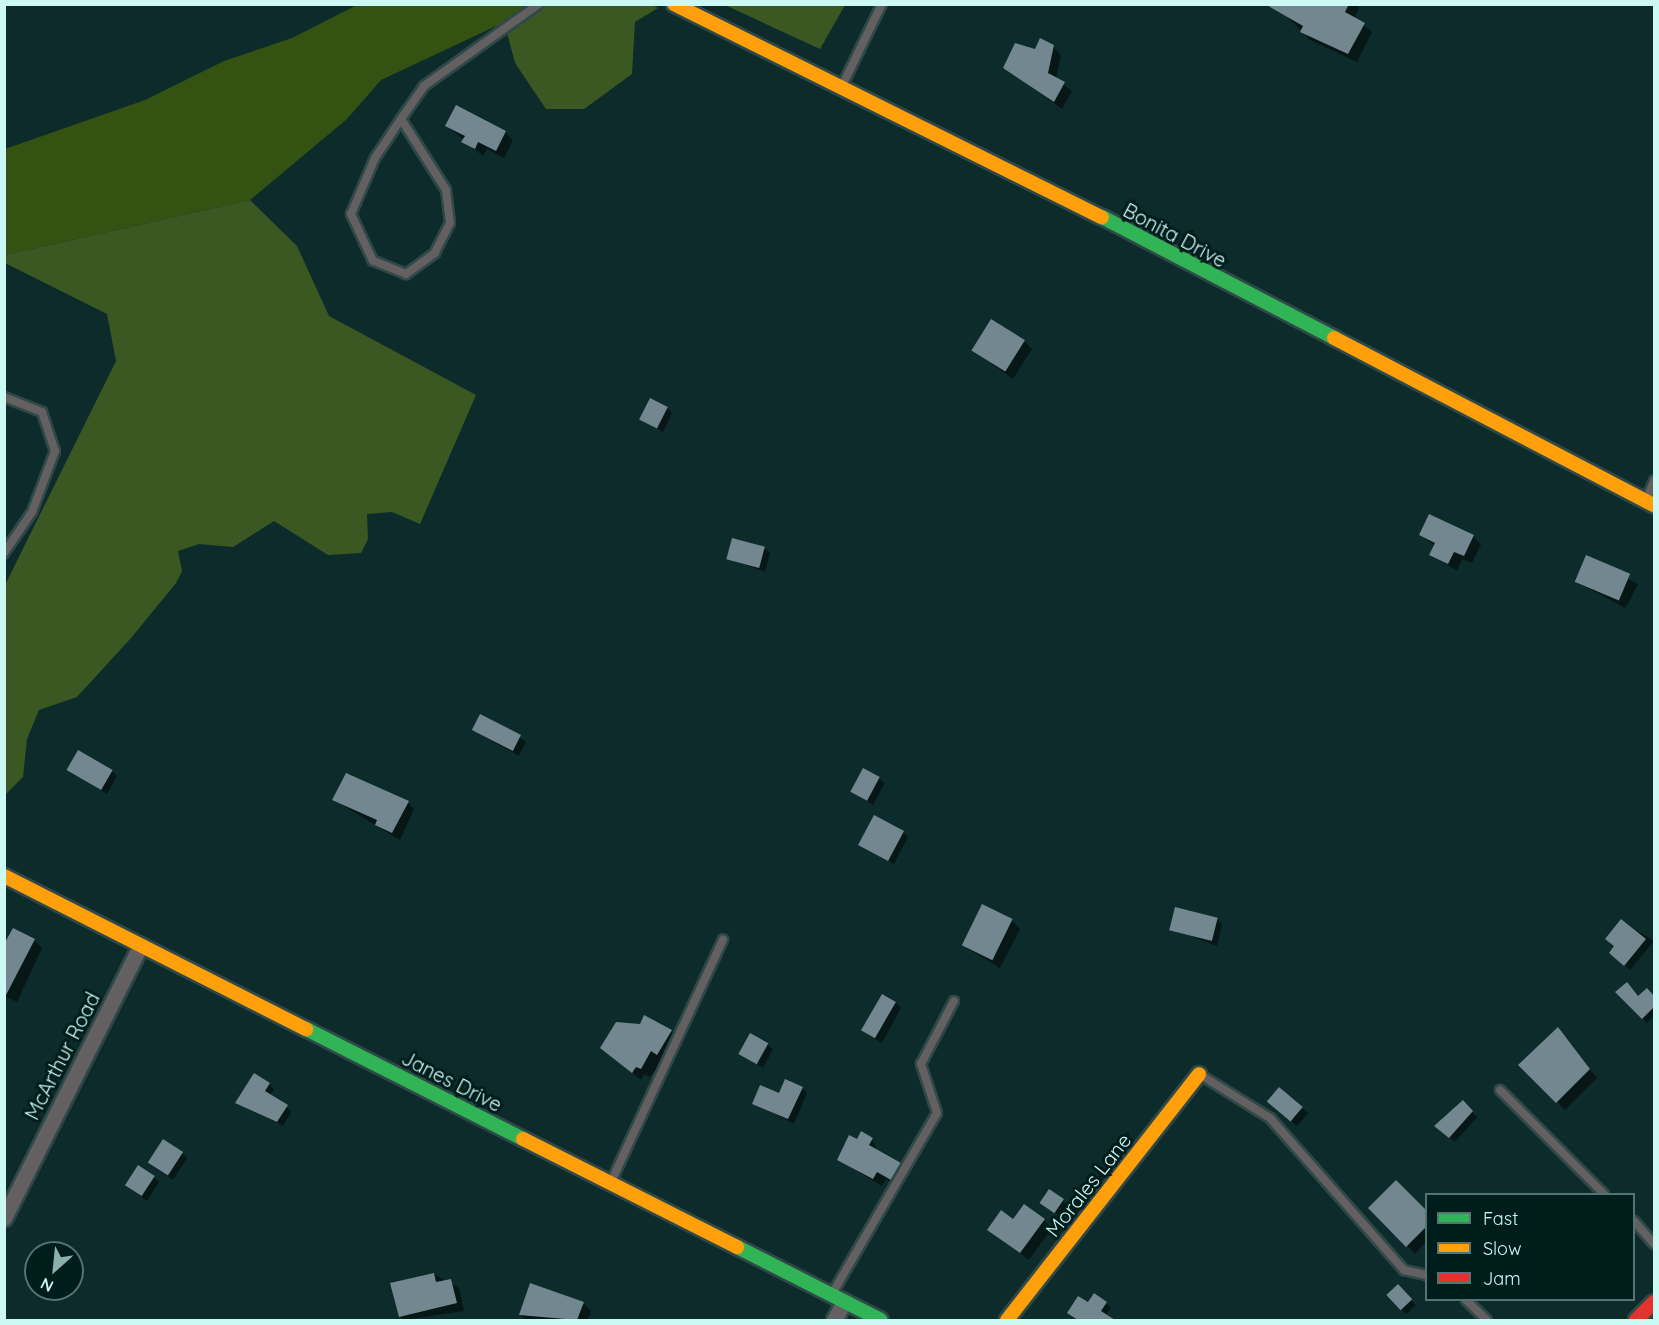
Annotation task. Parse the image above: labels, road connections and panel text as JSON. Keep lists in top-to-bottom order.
{
  "streets": {
    "street": [
      "Bonita Drive",
      "McArthur Road",
      "Janes Drive",
      "Morales Lane"
    ]
  },
  "crossings": [
    ["McArthur Road", "Janes Drive"]
  ],
  "legend": ["Fast", "Slow", "Jam"],
  "north": "bottom left"
}
